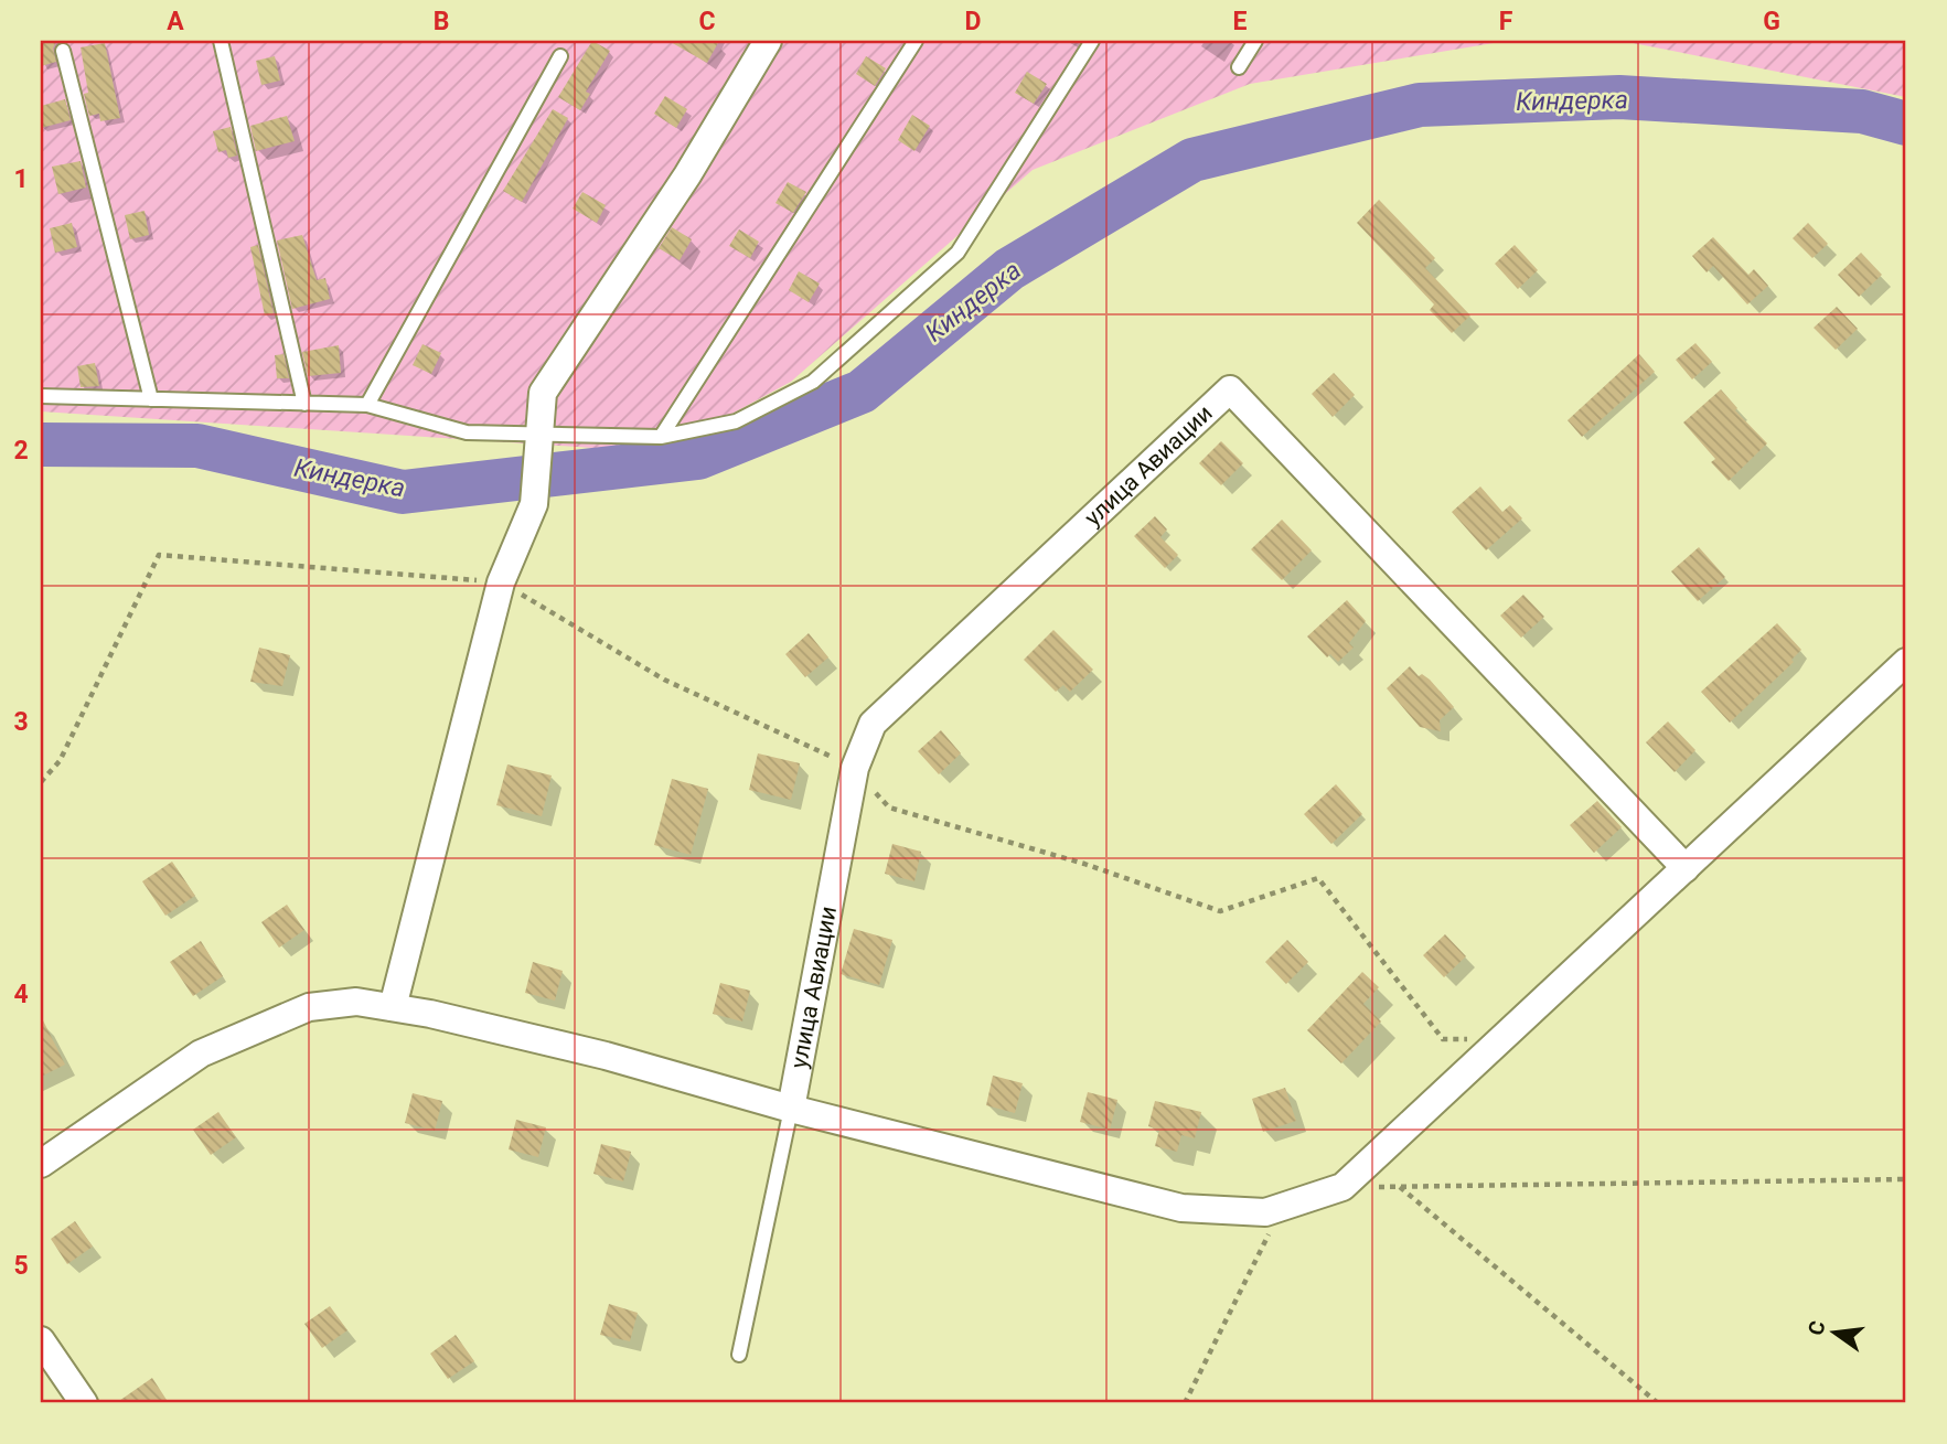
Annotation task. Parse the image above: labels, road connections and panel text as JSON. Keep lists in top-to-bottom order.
{
  "streets": {
    "street": ["улица Авиации"]
  },
  "water": ["Киндерка"],
  "north": "left",
  "grid": {
    "columns": [
      "A",
      "B",
      "C",
      "D",
      "E",
      "F",
      "G"
    ],
    "rows": [
      "1",
      "2",
      "3",
      "4",
      "5"
    ]
  }
}
